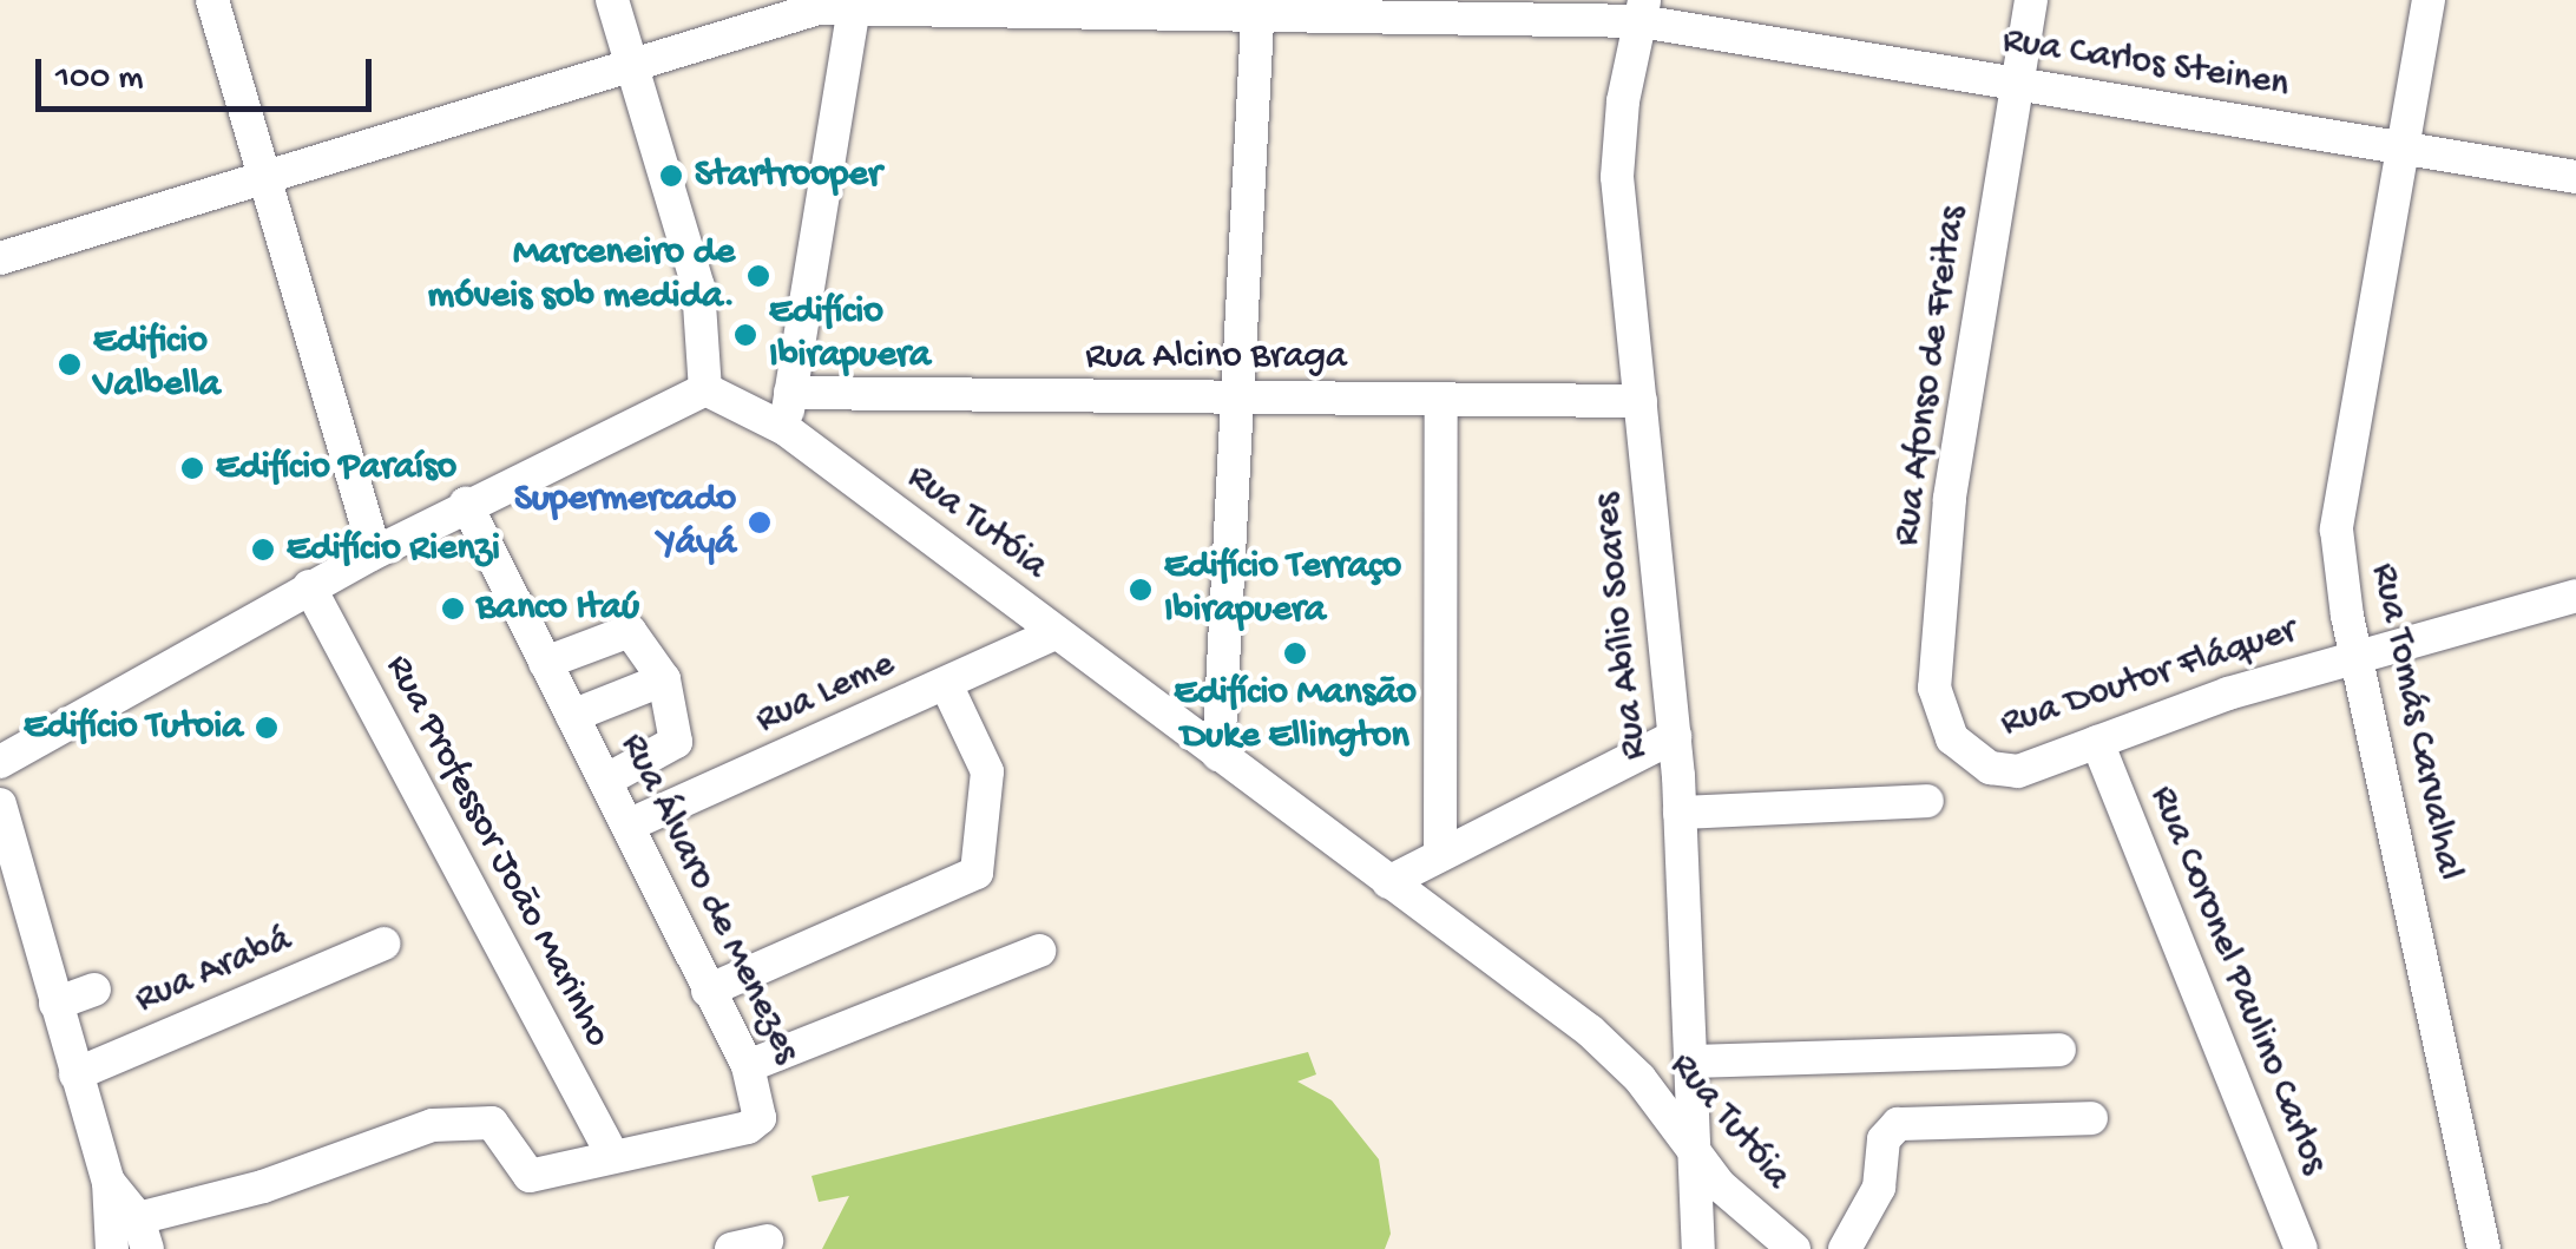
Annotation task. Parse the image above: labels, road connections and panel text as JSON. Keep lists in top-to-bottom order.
{
  "streets": {
    "street": [
      "Rua Carlos Steinen",
      "Rua Alcino Braga",
      "Rua Afonso de Freitas",
      "Rua Tutóia",
      "Rua Abílio Soares",
      "Rua Doutor Fláquer",
      "Rua Leme",
      "Rua Tomás Carvalhal",
      "Rua Professor João Marinho",
      "Rua Álvaro de Menezes",
      "Rua Arabá",
      "Rua Coronel Paulino Carlos"
    ]
  },
  "crossings": [
    ["Rua Carlos Steinen", "Rua Afonso de Freitas"],
    ["Rua Carlos Steinen", "Rua Abílio Soares"],
    ["Rua Carlos Steinen", "Rua Tomás Carvalhal"],
    ["Rua Alcino Braga", "Rua Abílio Soares"],
    ["Rua Afonso de Freitas", "Rua Doutor Fláquer"],
    ["Rua Tutóia", "Rua Abílio Soares"],
    ["Rua Tutóia", "Rua Leme"],
    ["Rua Doutor Fláquer", "Rua Tomás Carvalhal"],
    ["Rua Doutor Fláquer", "Rua Coronel Paulino Carlos"],
    ["Rua Leme", "Rua Álvaro de Menezes"],
    ["Rua Professor João Marinho", "Rua Álvaro de Menezes"]
  ],
  "places": [
    "Startrooper",
    "Marceneiro de móveis sob medida.",
    "Edifício Ibirapuera",
    "Edificio Valbella",
    "Edifício Paraíso",
    "Supermercado Yáyá",
    "Edifício Rienzi",
    "Edifício Terraço Ibirapuera",
    "Banco Itaú",
    "Edifício Mansão Duke Ellington",
    "Edifício Tutoia"
  ],
  "scale_bar": "100 m"
}
